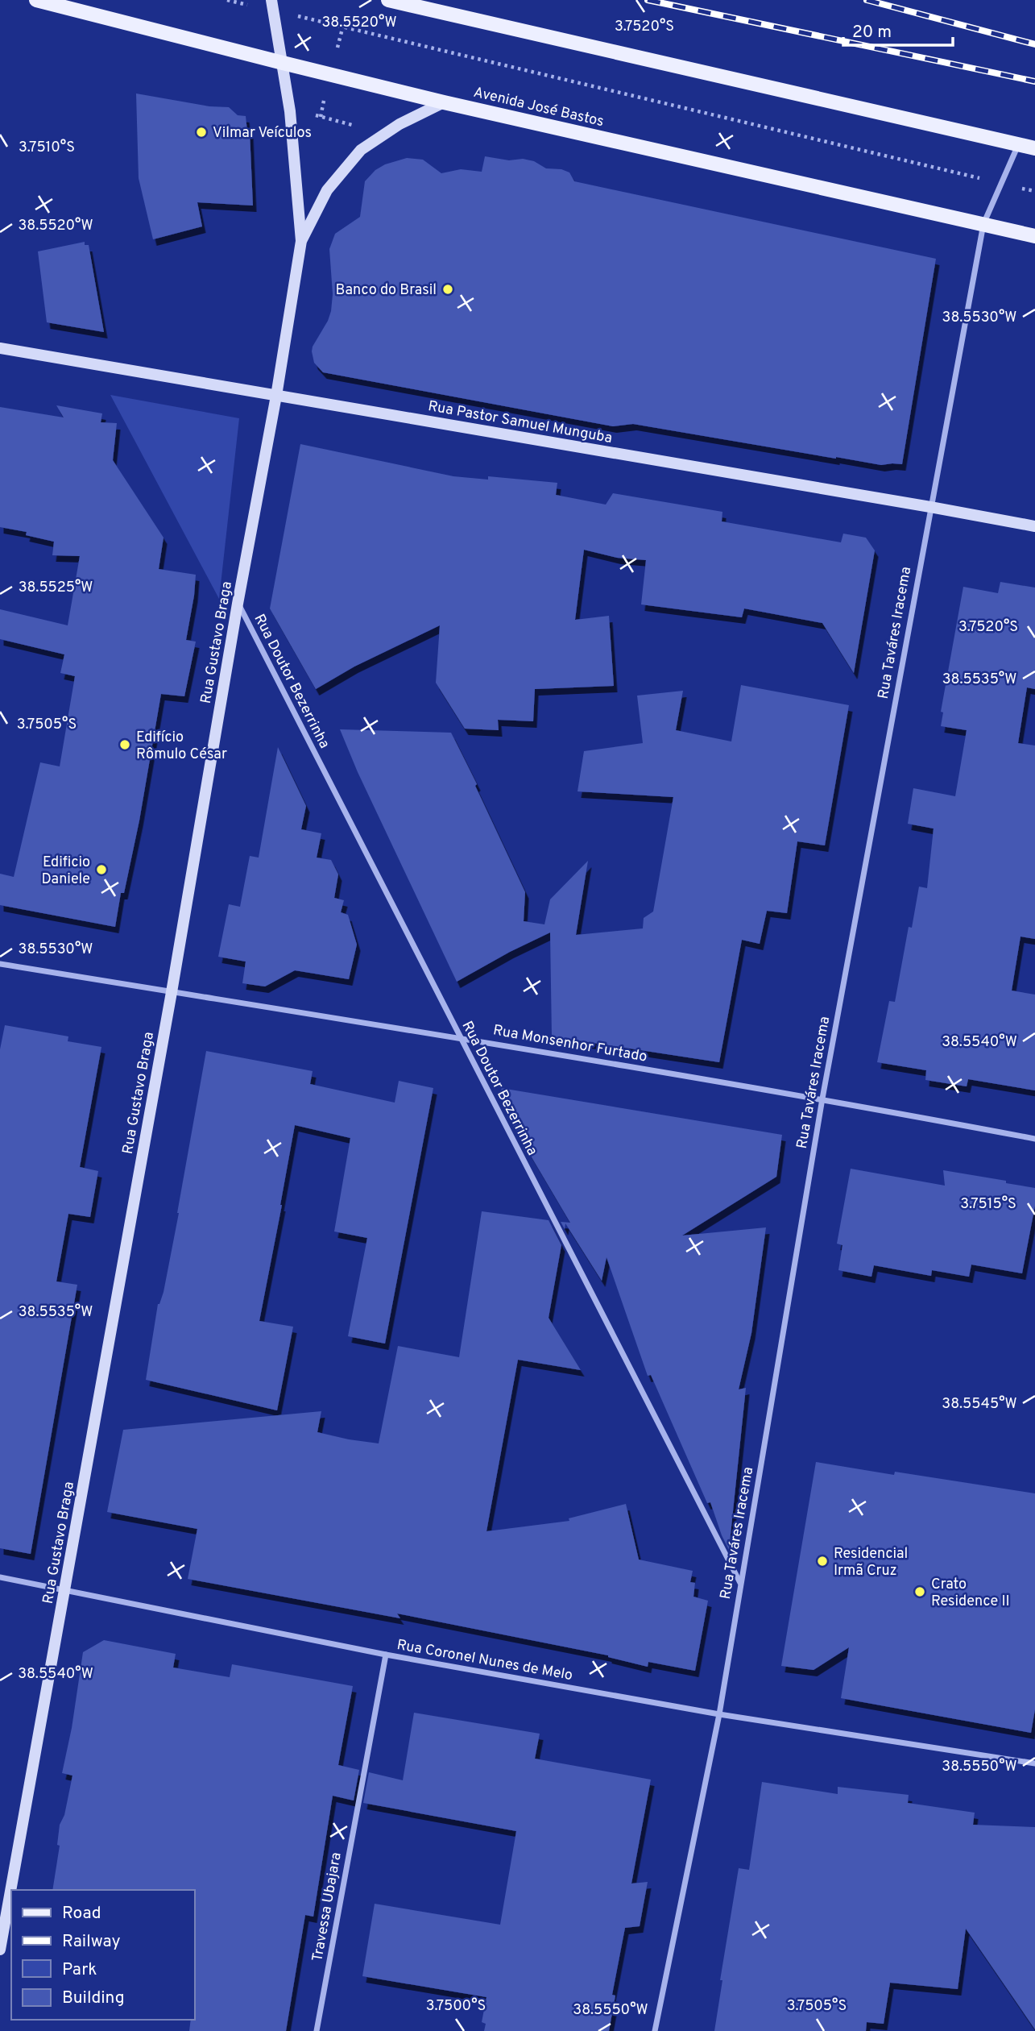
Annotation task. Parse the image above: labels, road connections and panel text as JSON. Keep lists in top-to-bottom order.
{
  "streets": {
    "main road": ["Avenida José Bastos"],
    "street": [
      "Rua Pastor Samuel Munguba",
      "Rua Taváres Iracema",
      "Rua Gustavo Braga",
      "Rua Doutor Bezerrinha",
      "Rua Monsenhor Furtado",
      "Rua Coronel Nunes de Melo",
      "Travessa Ubajara"
    ]
  },
  "crossings": [
    ["Avenida José Bastos", "Rua Taváres Iracema"],
    ["Avenida José Bastos", "Rua Gustavo Braga"],
    ["Rua Pastor Samuel Munguba", "Rua Taváres Iracema"],
    ["Rua Pastor Samuel Munguba", "Rua Gustavo Braga"],
    ["Rua Taváres Iracema", "Rua Doutor Bezerrinha"],
    ["Rua Taváres Iracema", "Rua Monsenhor Furtado"],
    ["Rua Taváres Iracema", "Rua Coronel Nunes de Melo"],
    ["Rua Gustavo Braga", "Rua Doutor Bezerrinha"],
    ["Rua Gustavo Braga", "Rua Monsenhor Furtado"],
    ["Rua Gustavo Braga", "Rua Coronel Nunes de Melo"],
    ["Rua Doutor Bezerrinha", "Rua Monsenhor Furtado"],
    ["Rua Coronel Nunes de Melo", "Travessa Ubajara"]
  ],
  "places": [
    "Vilmar Veículos",
    "Banco do Brasil",
    "Edifício Rômulo César",
    "Edificio Daniele",
    "Residencial Irmã Cruz",
    "Crato Residence II"
  ],
  "legend": [
    "Road",
    "Railway",
    "Park",
    "Building"
  ],
  "scale_bar": "20 m",
  "coordinates": [
    "38.5520°W",
    "3.7520°S",
    "3.7510°S",
    "38.5530°W",
    "38.5525°W",
    "38.5535°W",
    "3.7505°S",
    "38.5540°W",
    "3.7515°S",
    "38.5545°W",
    "38.5550°W",
    "3.7500°S"
  ]
}
